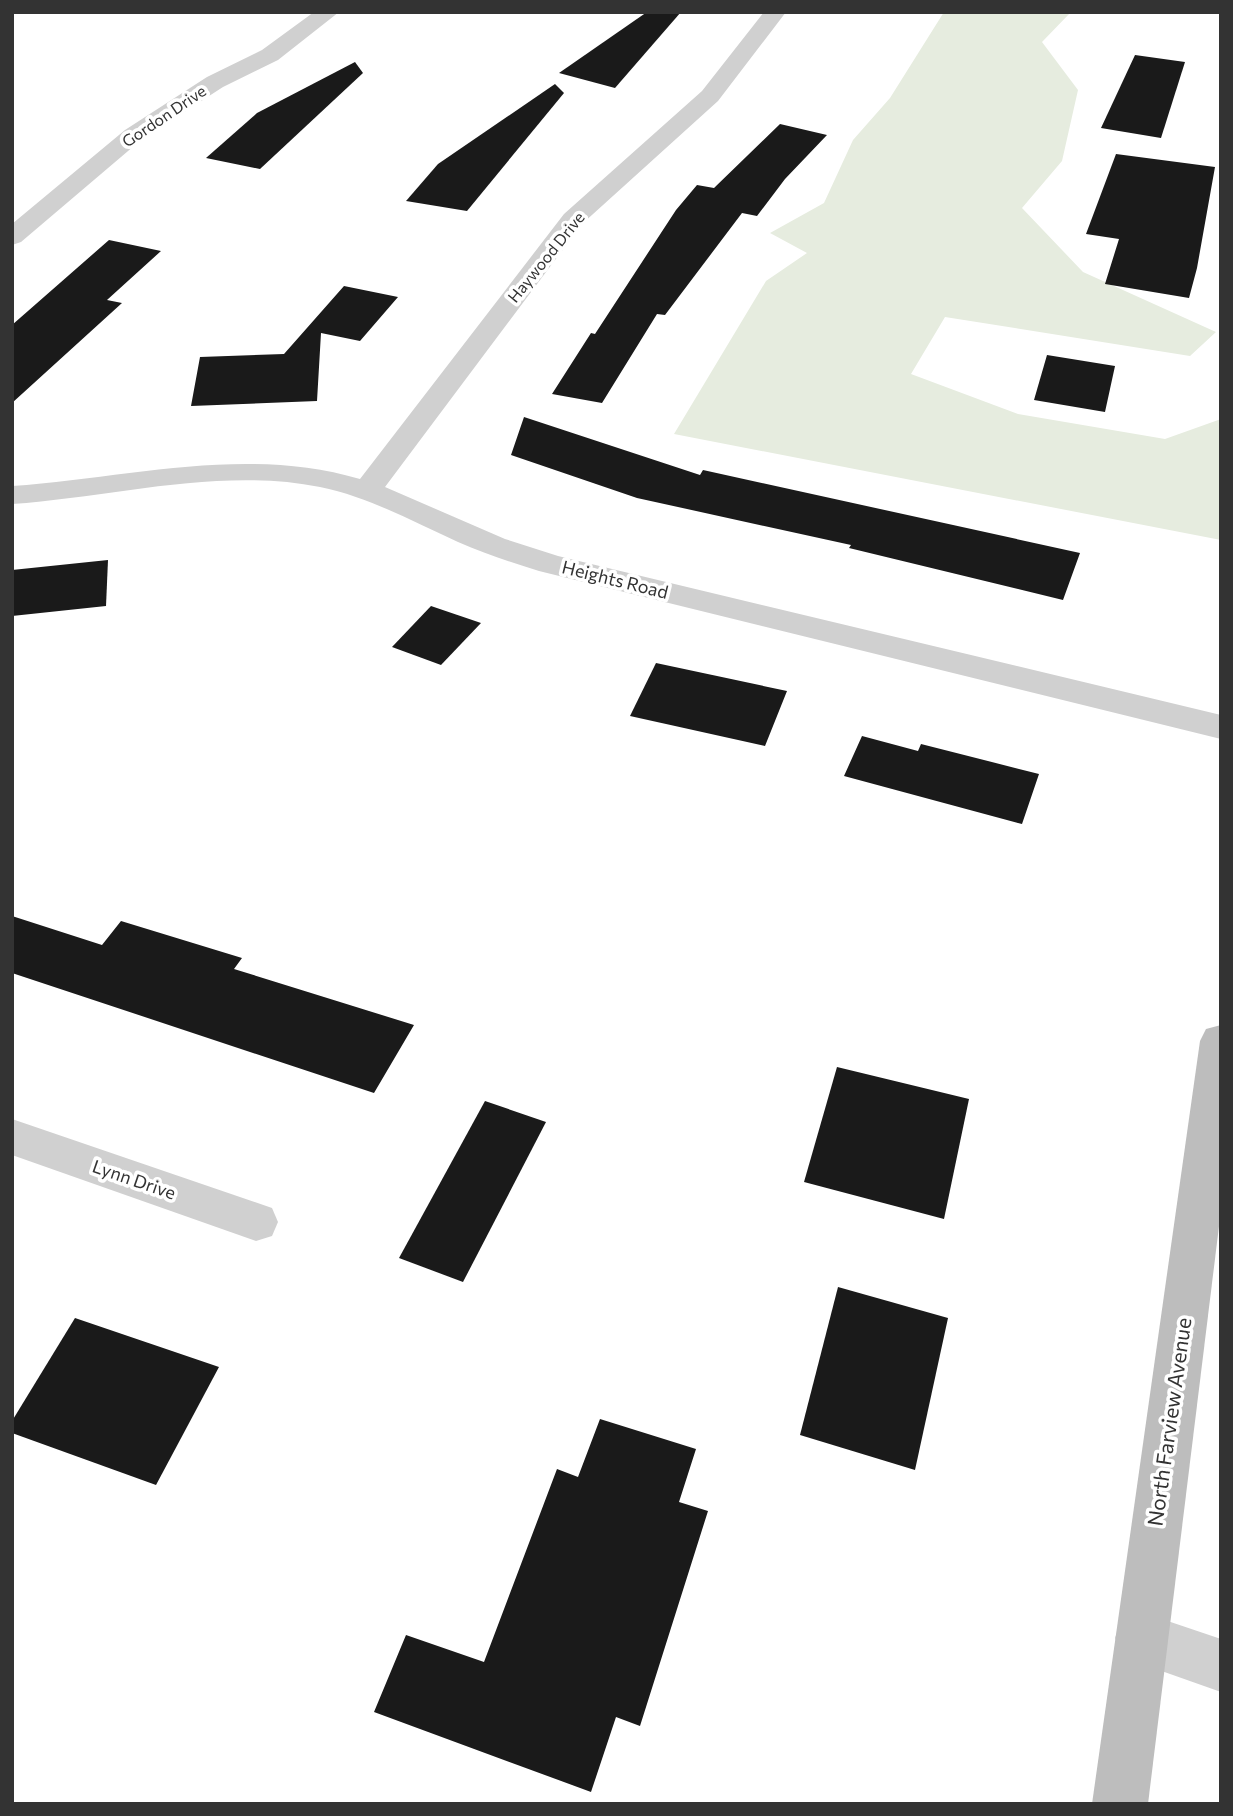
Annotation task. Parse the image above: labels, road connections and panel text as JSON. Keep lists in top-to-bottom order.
{
  "streets": {
    "street": [
      "Gordon Drive",
      "Haywood Drive",
      "Heights Road",
      "Lynn Drive",
      "North Farview Avenue"
    ]
  },
  "crossings": [
    ["Haywood Drive", "Heights Road"]
  ]
}
